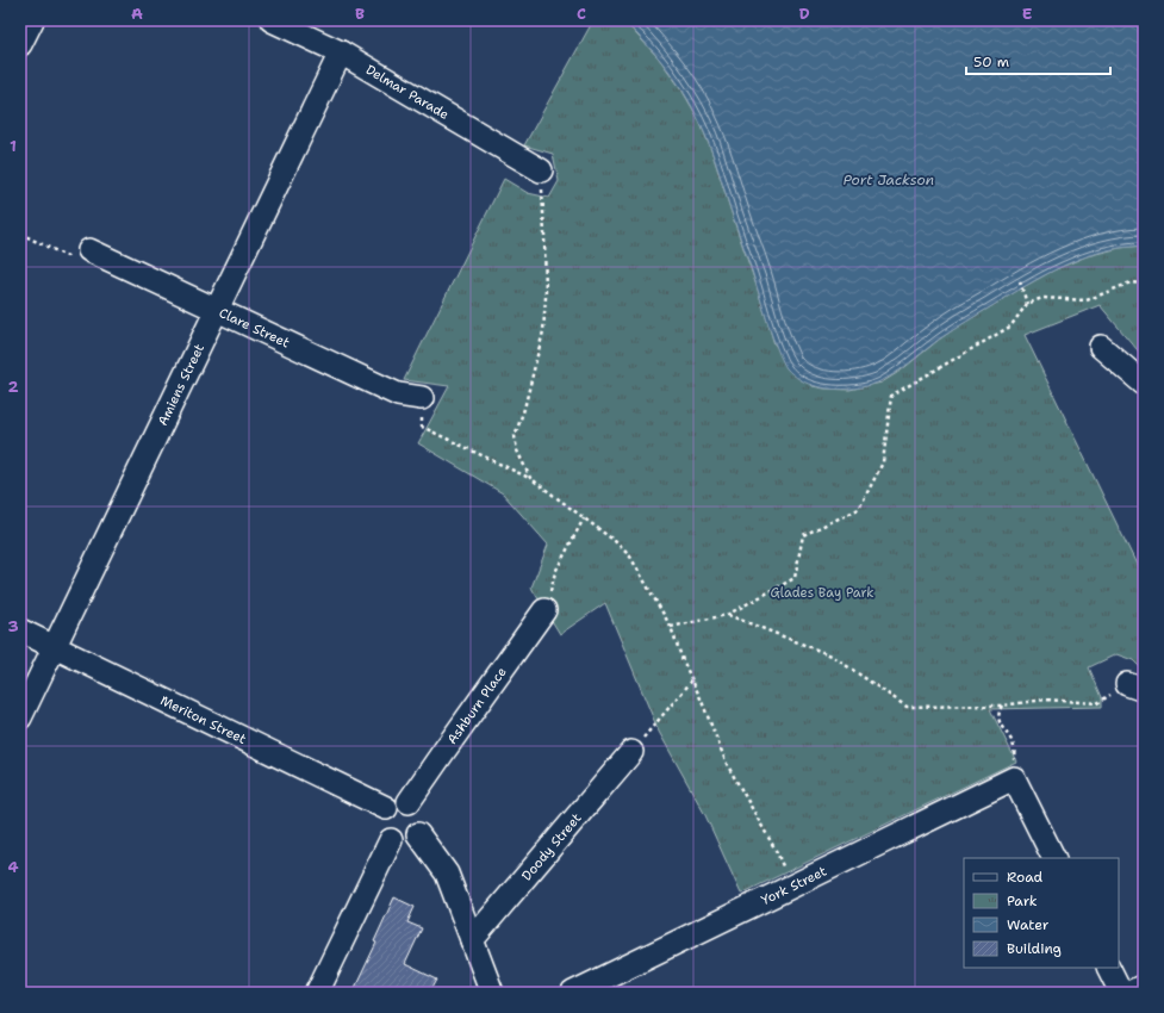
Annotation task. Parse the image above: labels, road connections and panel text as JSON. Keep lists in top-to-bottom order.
{
  "streets": {
    "street": [
      "Delmar Parade",
      "Clare Street",
      "Amiens Street",
      "Ashburn Place",
      "Meriton Street",
      "Doody Street",
      "York Street"
    ]
  },
  "crossings": [
    ["Delmar Parade", "Amiens Street"],
    ["Clare Street", "Amiens Street"],
    ["Amiens Street", "Meriton Street"],
    ["Ashburn Place", "Meriton Street"]
  ],
  "water": ["Port Jackson"],
  "parks": ["Glades Bay Park"],
  "legend": [
    "Road",
    "Park",
    "Water",
    "Building"
  ],
  "scale_bar": "50 m",
  "grid": {
    "columns": [
      "A",
      "B",
      "C",
      "D",
      "E"
    ],
    "rows": [
      "1",
      "2",
      "3",
      "4"
    ]
  }
}
